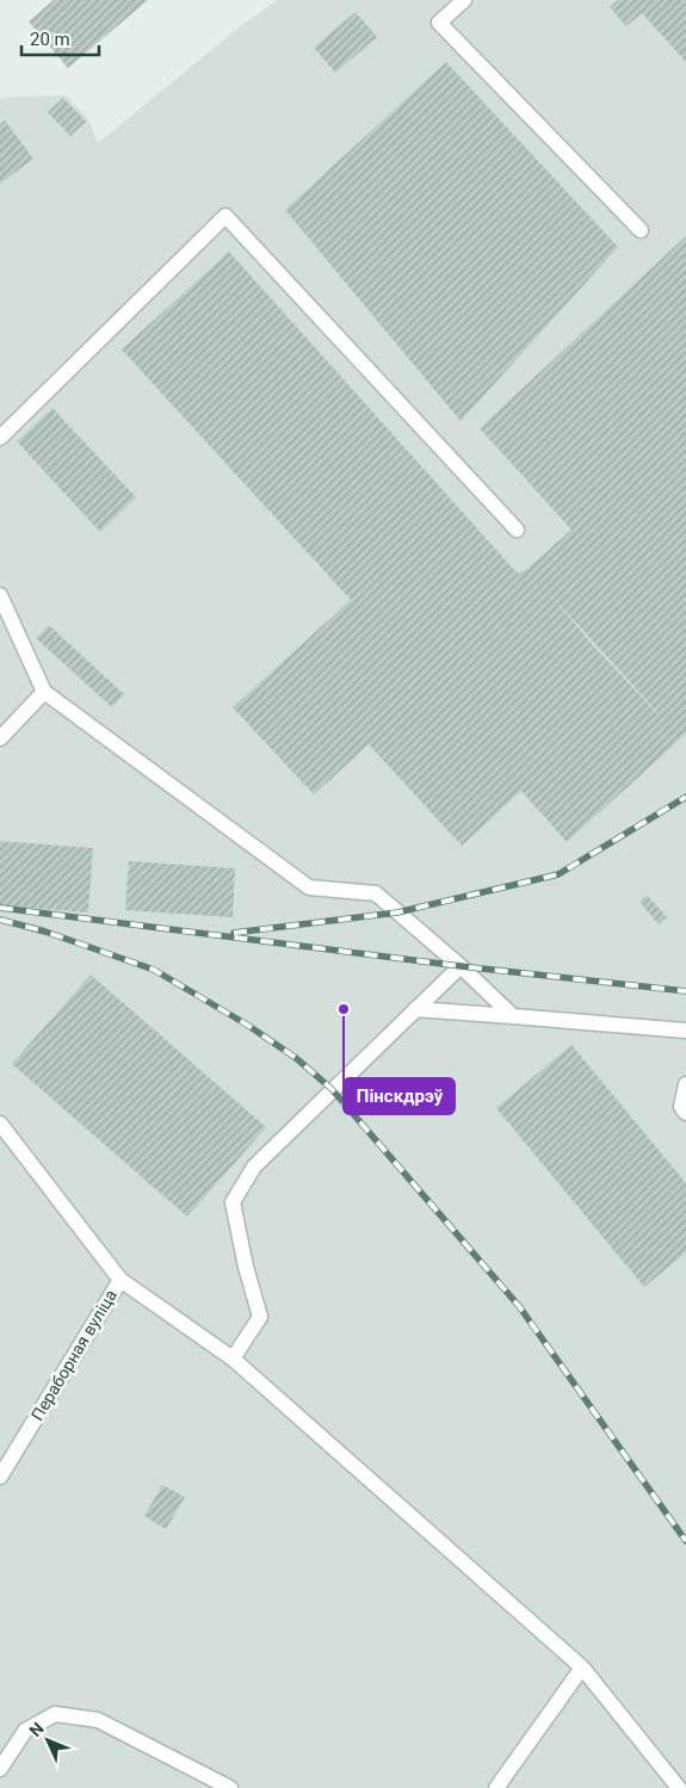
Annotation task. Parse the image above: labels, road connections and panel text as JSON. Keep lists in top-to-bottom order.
{
  "streets": {
    "lane": ["Пераборная вуліца"]
  },
  "places": ["Пінскдрэў"],
  "scale_bar": "20 m",
  "north": "top left"
}
